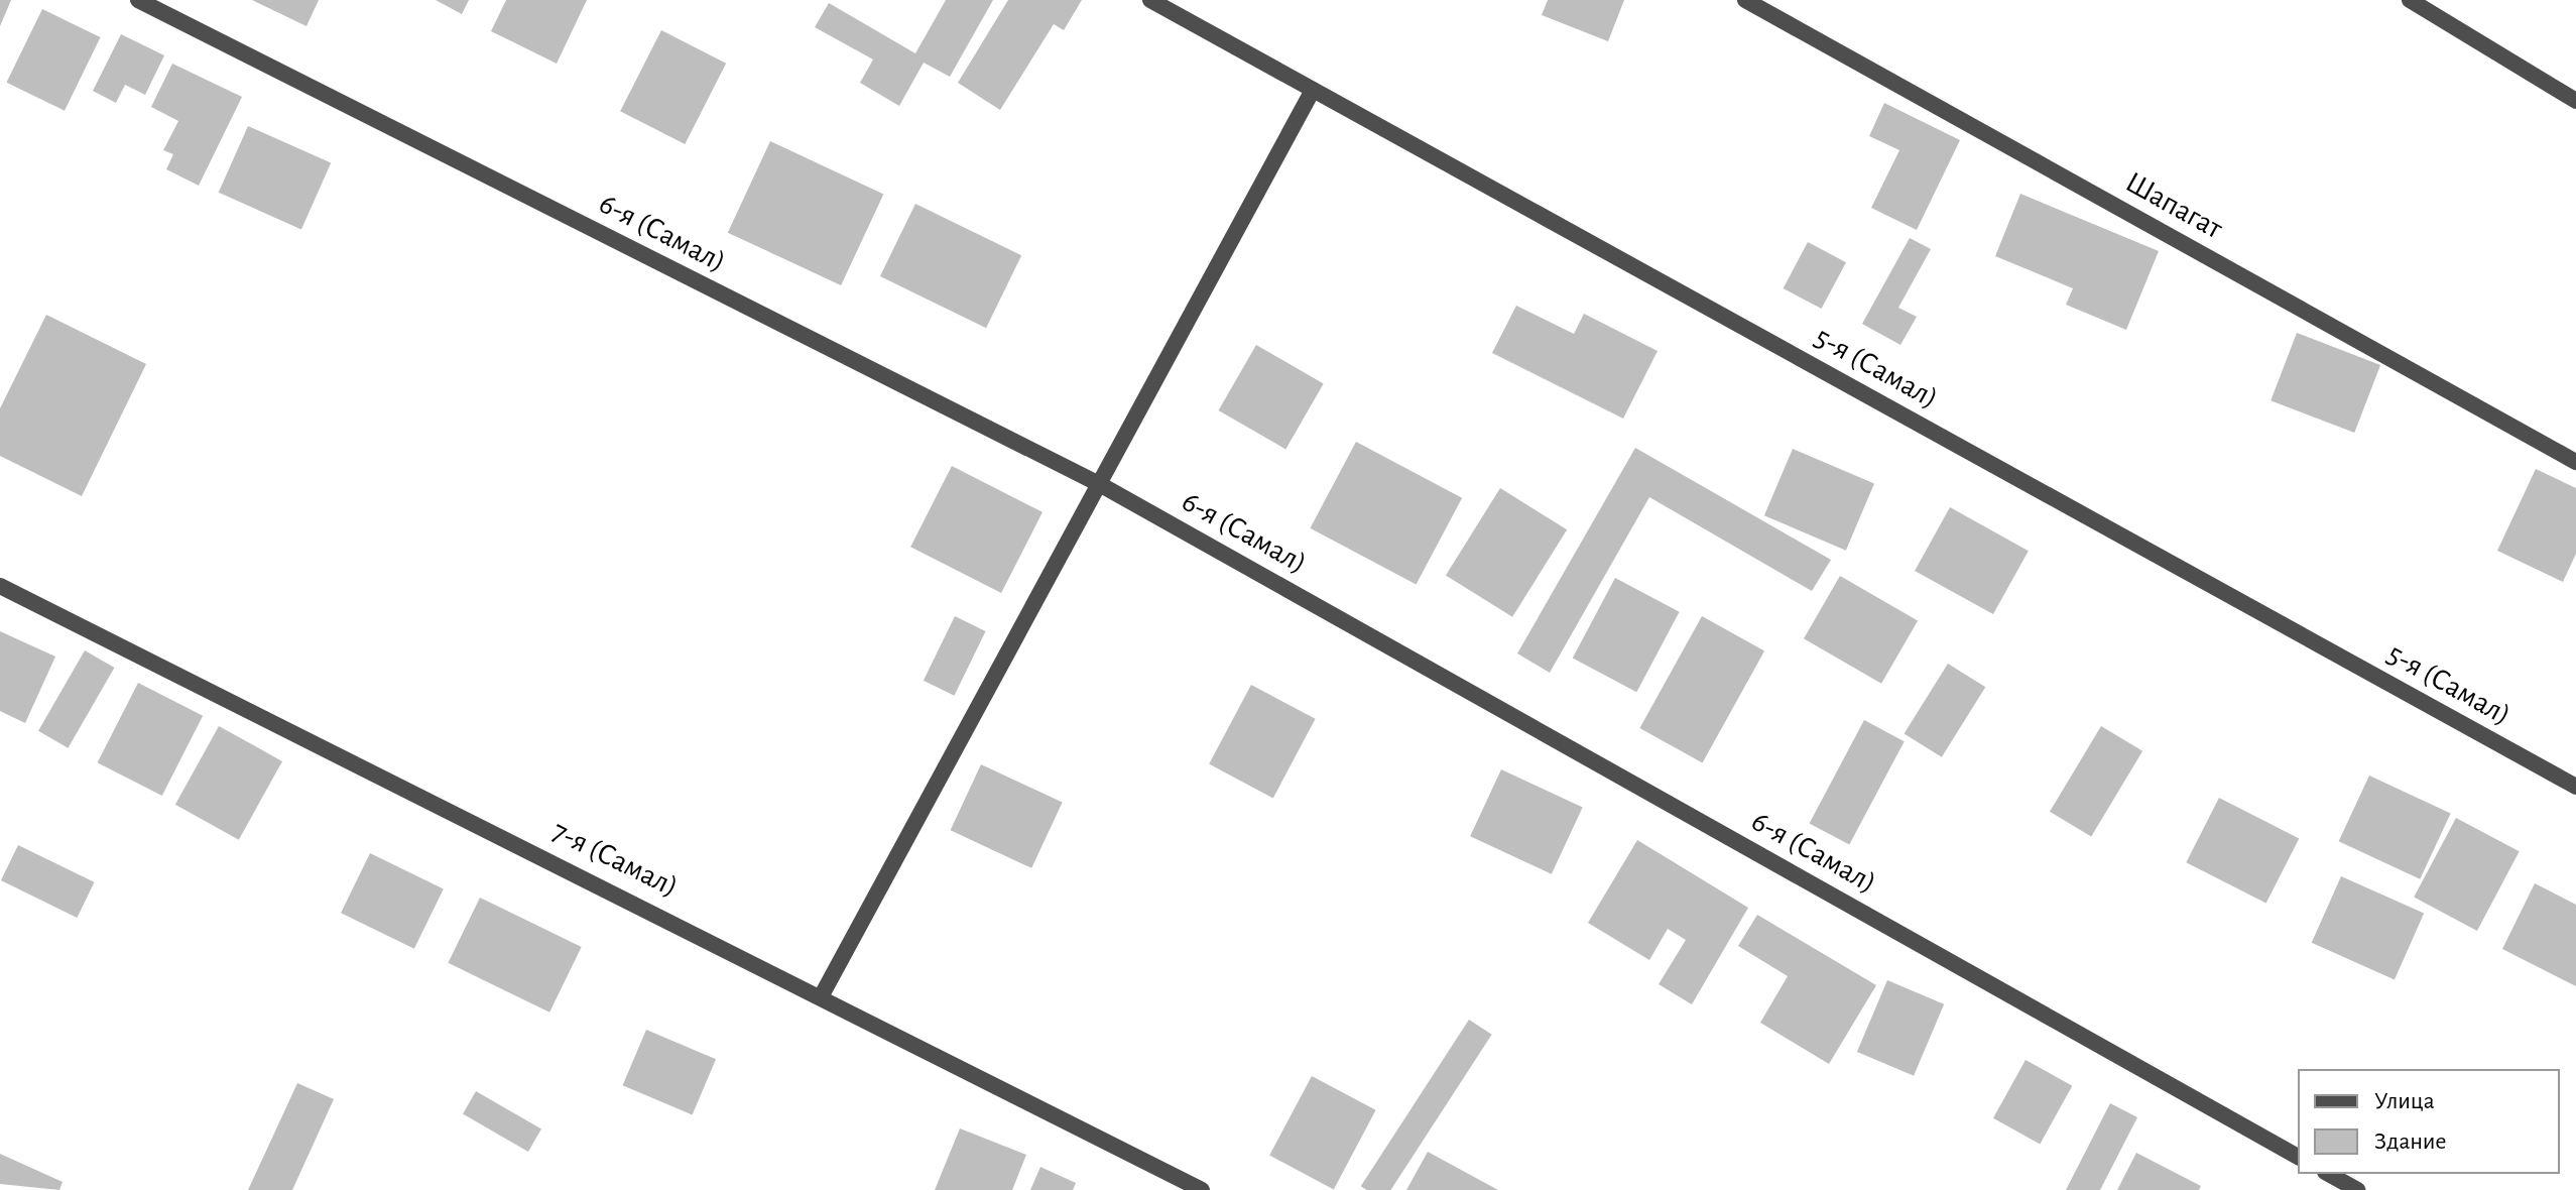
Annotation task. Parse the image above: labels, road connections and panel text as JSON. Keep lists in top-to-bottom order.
{
  "streets": {
    "street": [
      "Шапагат",
      "6-я (Самал)",
      "5-я (Самал)",
      "7-я (Самал)"
    ]
  },
  "legend": ["Улица", "Здание"]
}
